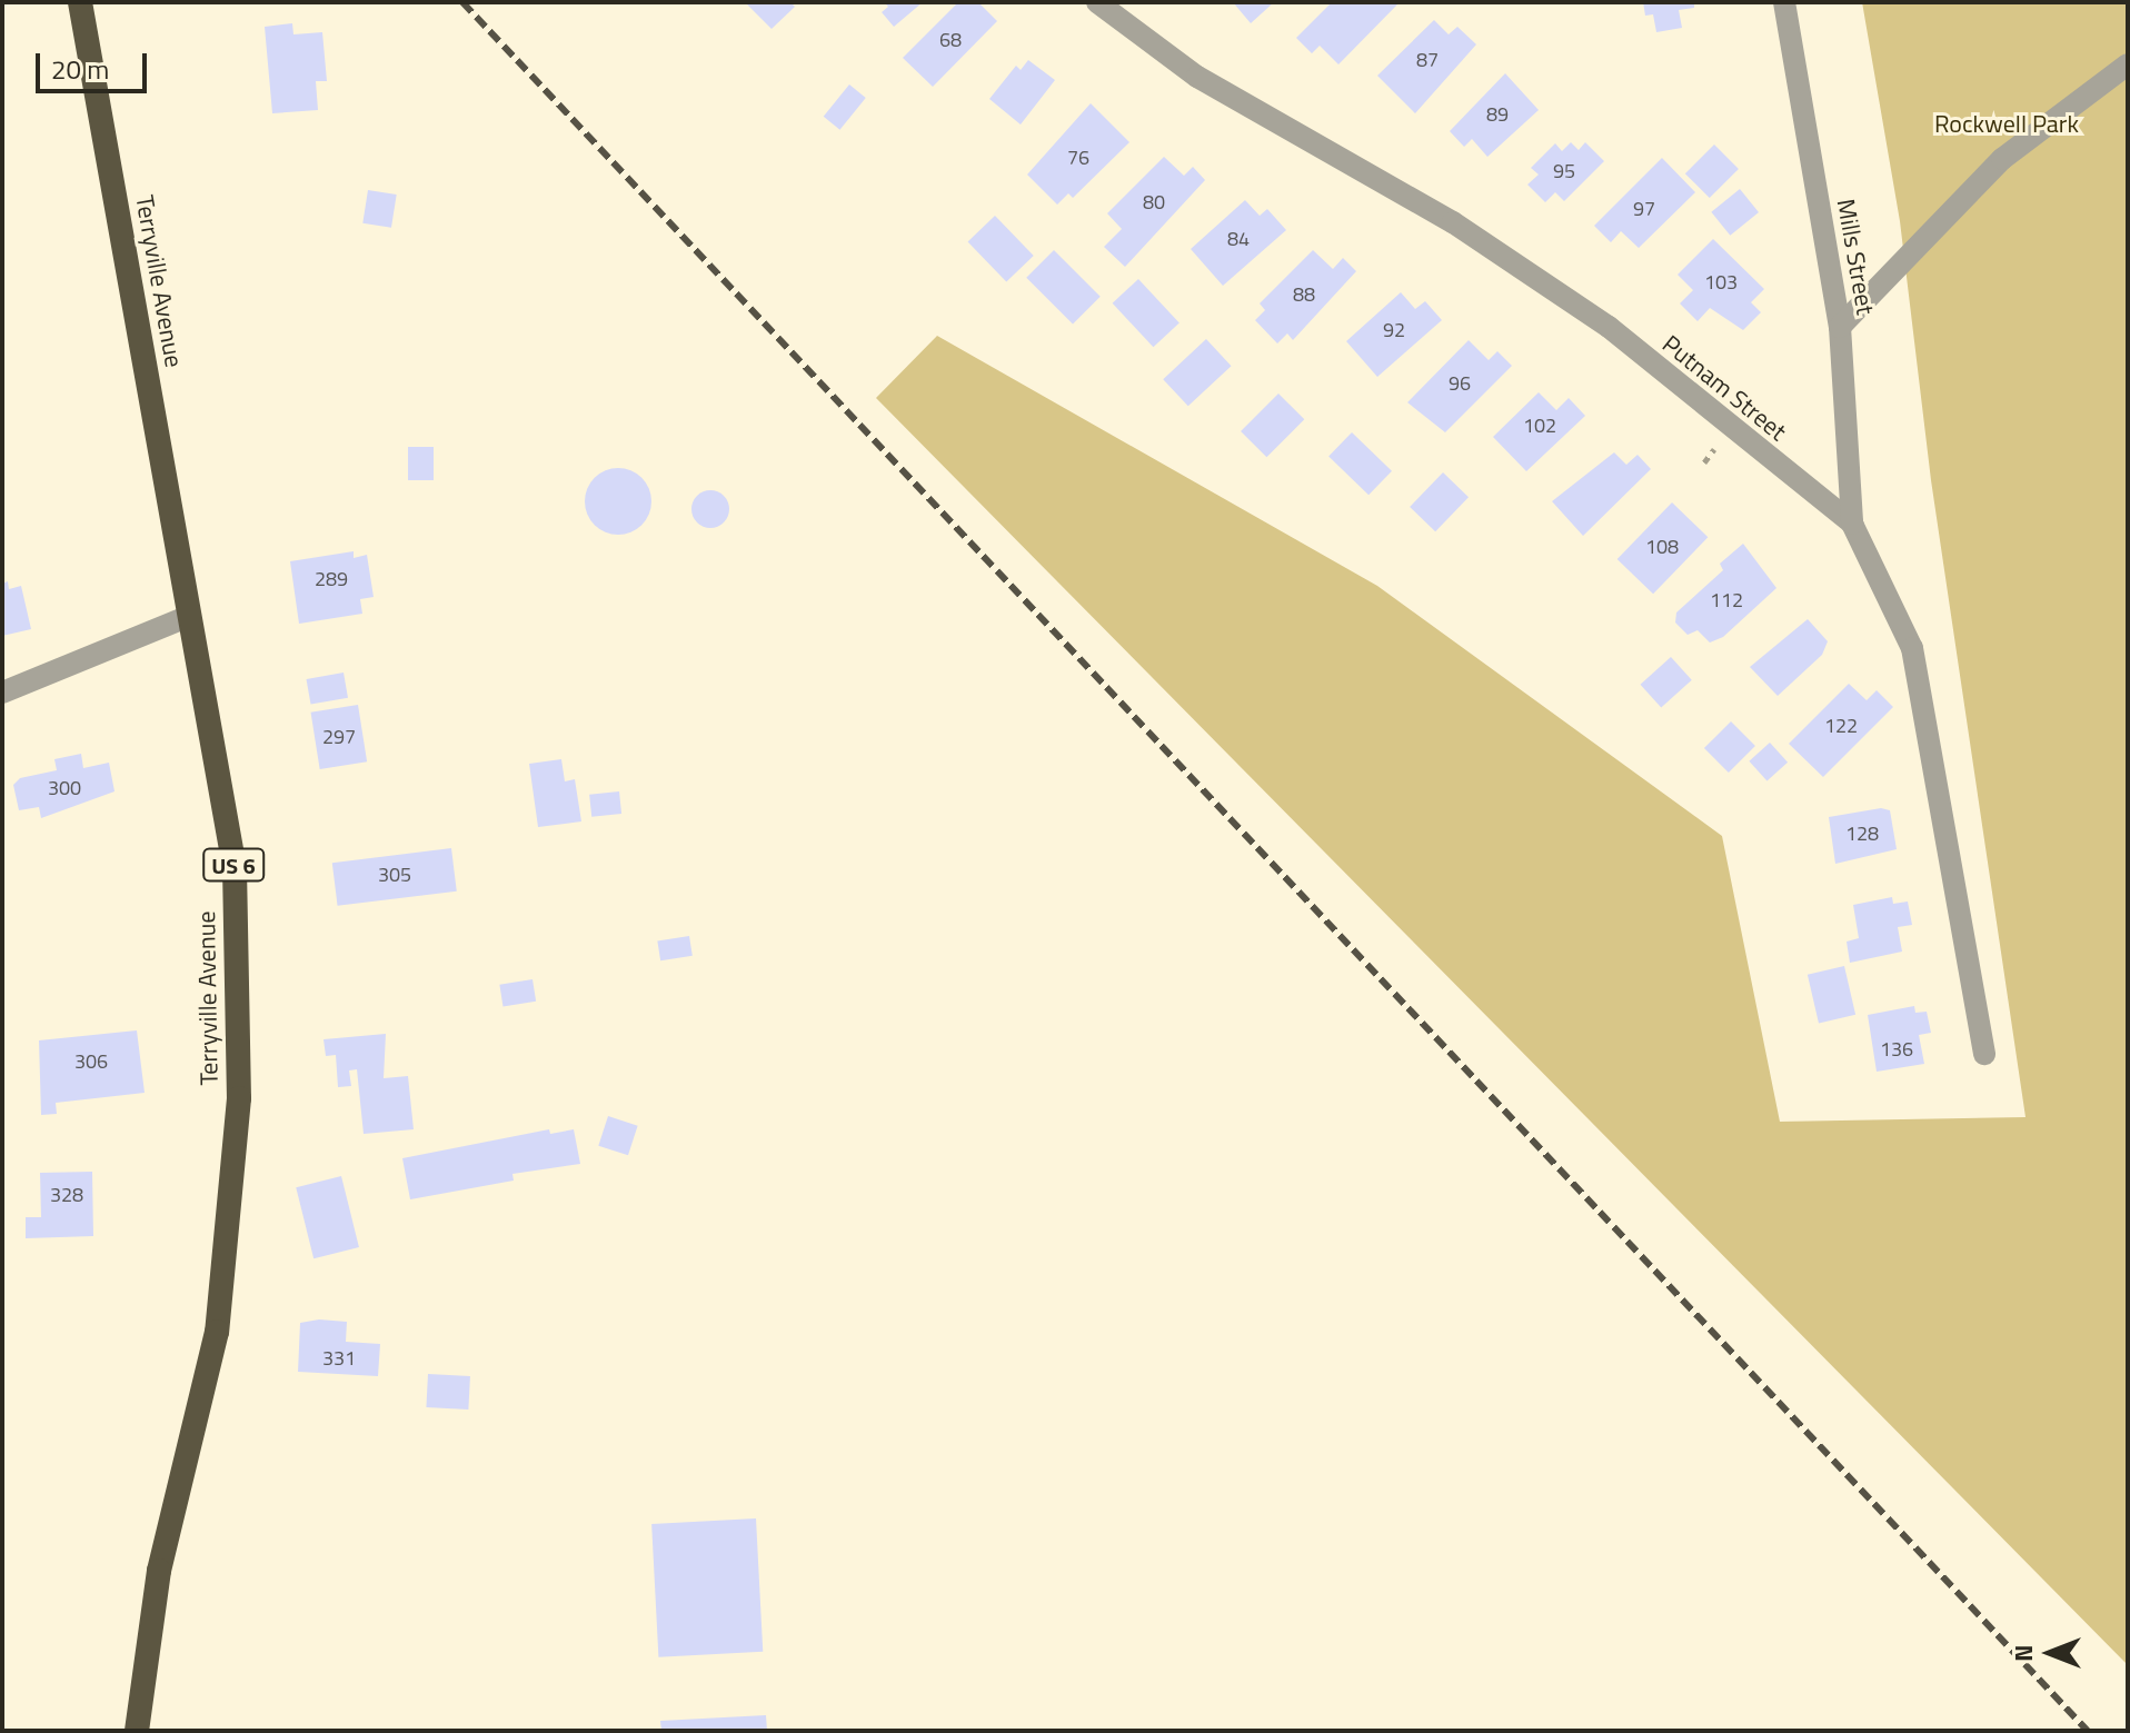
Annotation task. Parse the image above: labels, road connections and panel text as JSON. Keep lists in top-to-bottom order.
{
  "streets": {
    "highway": ["Terryville Avenue", "US 6"],
    "street": ["Mills Street", "Putnam Street"]
  },
  "crossings": [
    ["Mills Street", "Putnam Street"]
  ],
  "parks": ["Rockwell Park"],
  "house_numbers": [
    "68",
    "87",
    "89",
    "76",
    "95",
    "80",
    "97",
    "84",
    "103",
    "88",
    "92",
    "96",
    "102",
    "108",
    "289",
    "112",
    "122",
    "297",
    "300",
    "128",
    "305",
    "136",
    "306",
    "328",
    "331"
  ],
  "scale_bar": "20 m",
  "north": "left"
}
